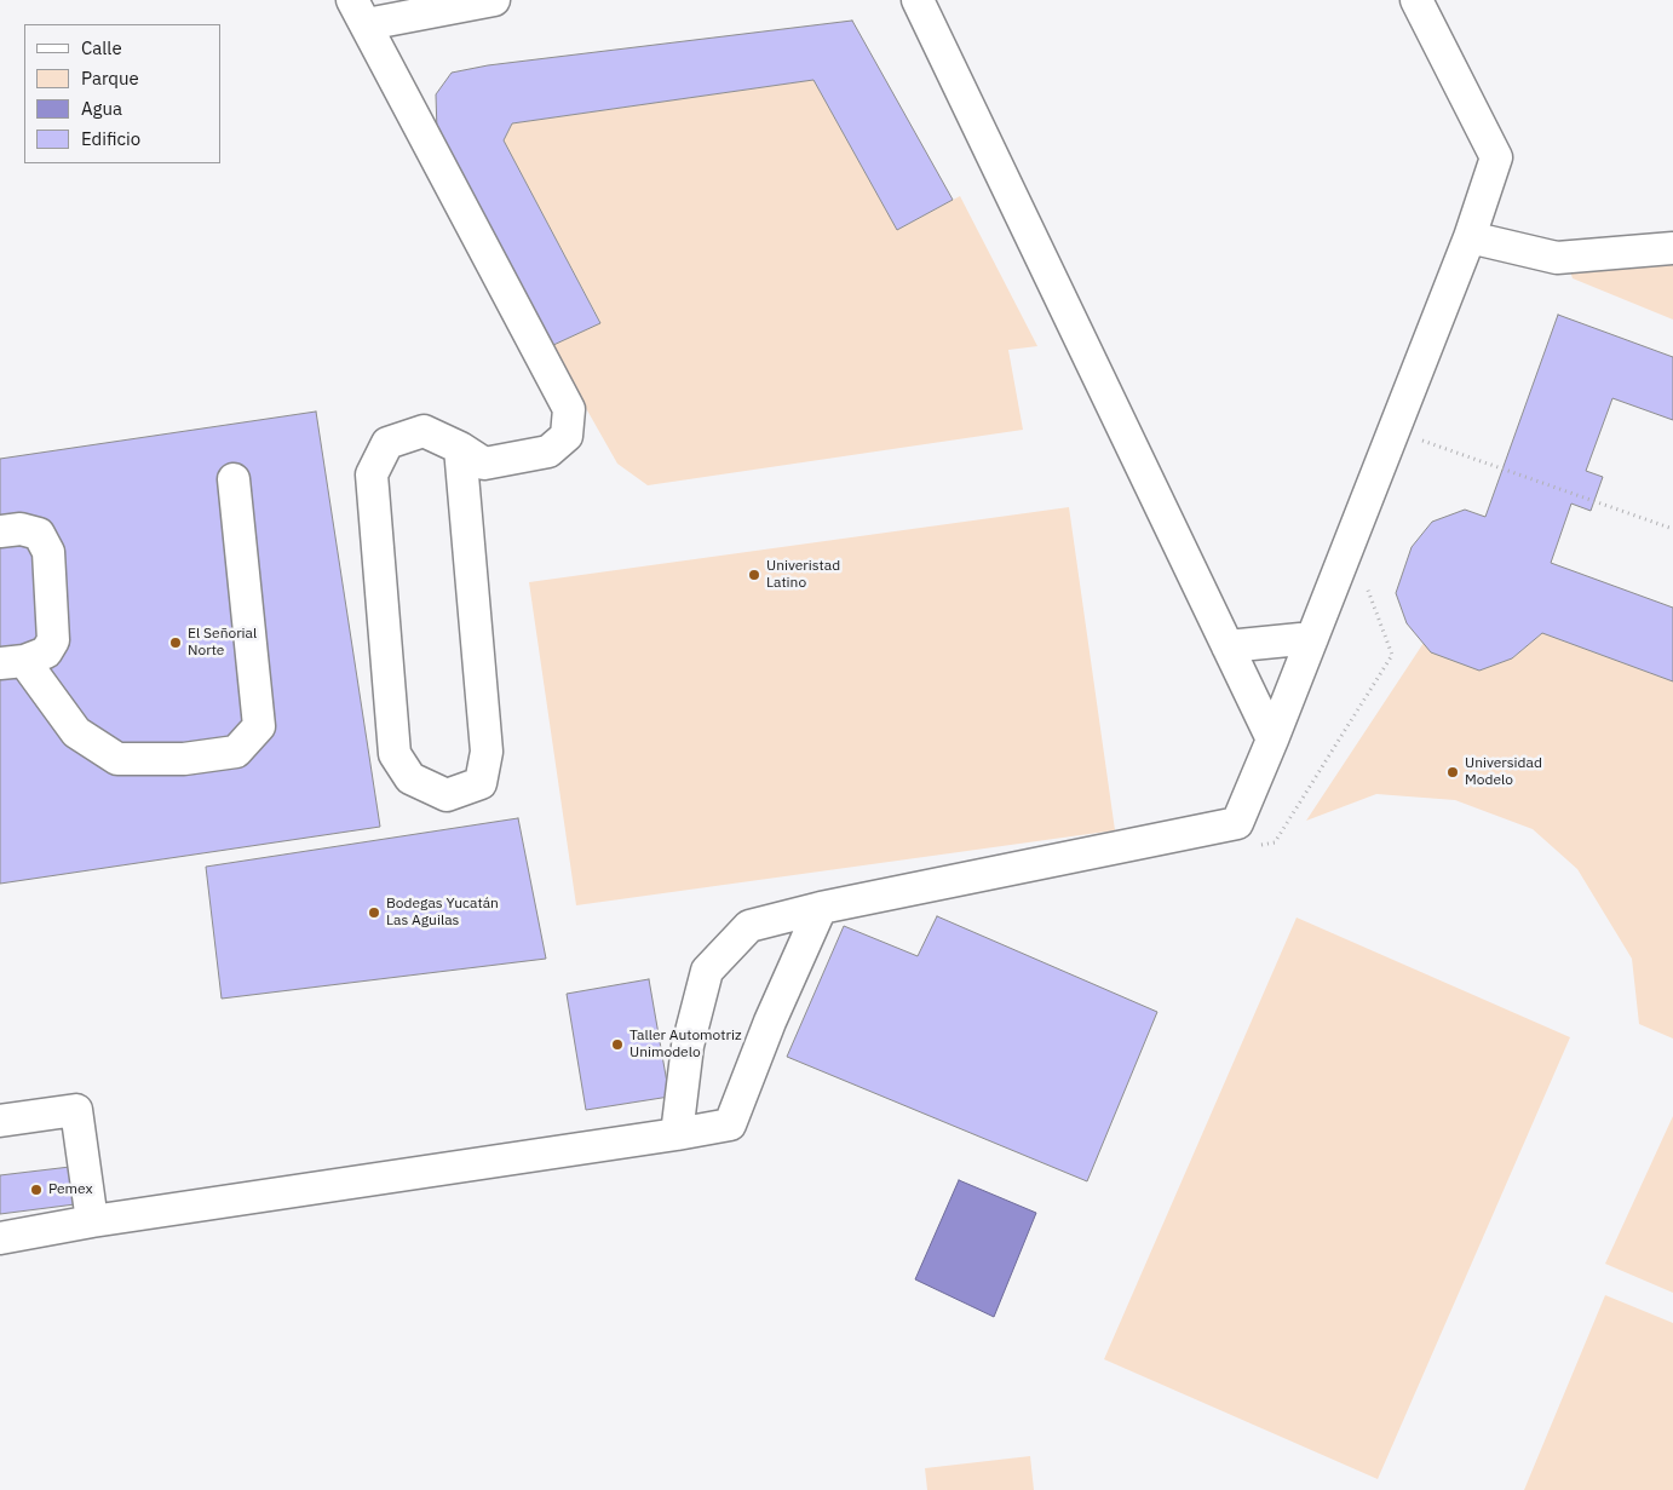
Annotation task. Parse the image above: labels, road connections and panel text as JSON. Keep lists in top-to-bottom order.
{
  "places": [
    "Univeristad Latino",
    "El Señorial Norte",
    "Universidad Modelo",
    "Bodegas Yucatán Las Aguilas",
    "Taller Automotriz Unimodelo",
    "Pemex"
  ],
  "legend": [
    "Calle",
    "Parque",
    "Agua",
    "Edificio"
  ]
}
